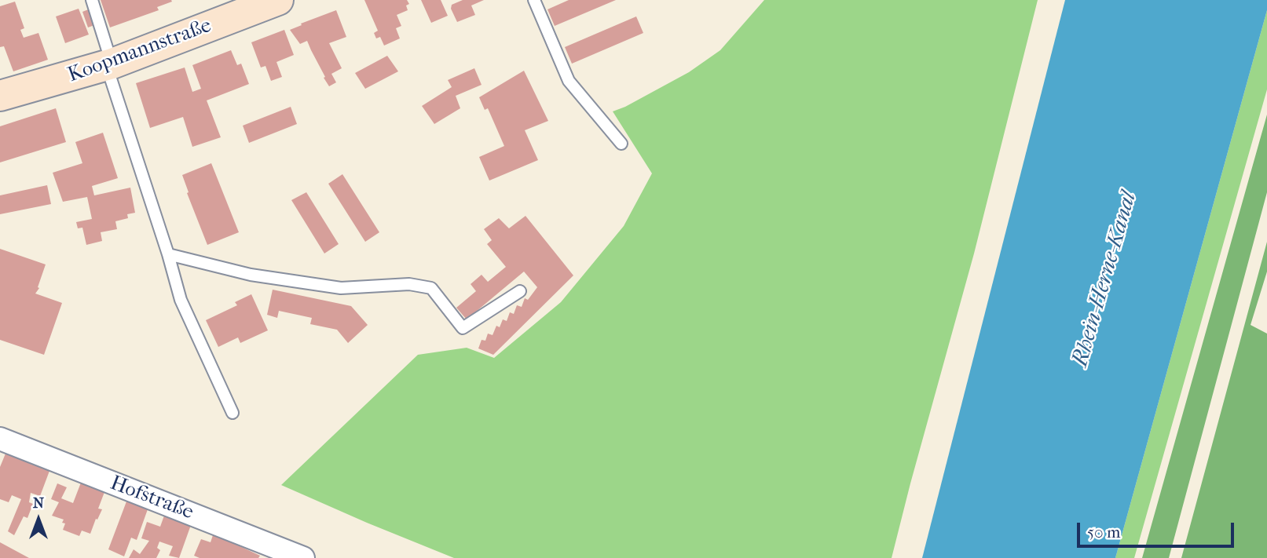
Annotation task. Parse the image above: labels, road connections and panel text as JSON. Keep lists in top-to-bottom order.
{
  "streets": {
    "street": ["Koopmannstraße", "Hofstraße"]
  },
  "water": ["Rhein-Herne-Kanal"],
  "scale_bar": "50 m",
  "north": "top"
}
